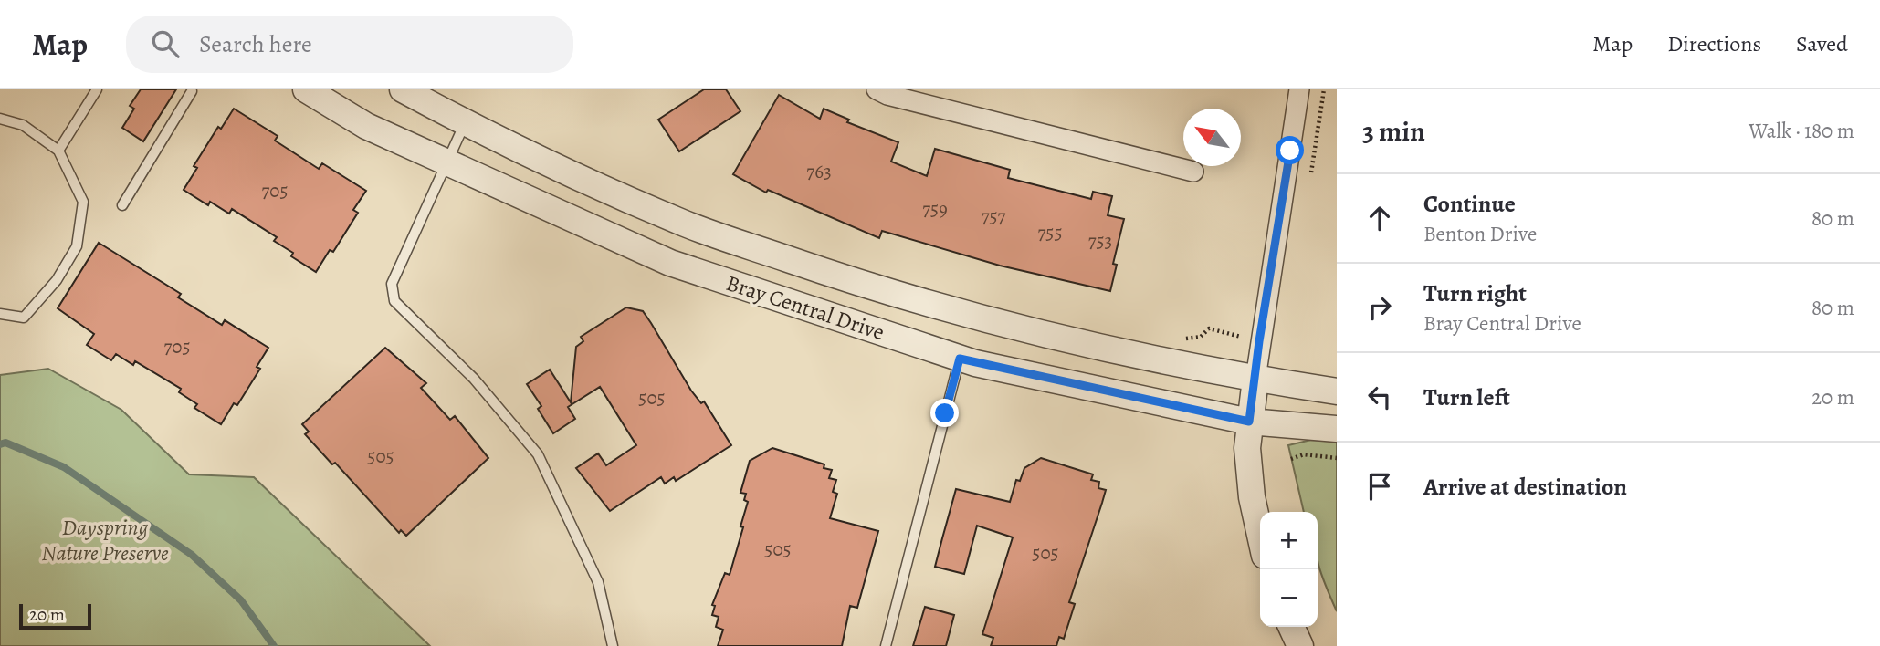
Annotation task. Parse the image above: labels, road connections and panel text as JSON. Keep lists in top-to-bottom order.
{
  "streets": {
    "street": ["Bray Central Drive"]
  },
  "parks": ["Dayspring Nature Preserve"],
  "house_numbers": [
    "763",
    "705",
    "759",
    "757",
    "755",
    "753",
    "705",
    "505",
    "505",
    "505",
    "505"
  ],
  "scale_bar": "20 m",
  "north": "top left",
  "page": {
    "header": "Map",
    "search": "Search here",
    "nav": ["Map", "Directions", "Saved"],
    "heading": ["3 min", "Walk · 180 m"],
    "list": [
      ["Continue", "Benton Drive", "80 m"],
      ["Turn right", "Bray Central Drive", "80 m"],
      ["Turn left", "20 m"],
      "Arrive at destination"
    ],
    "map_buttons": ["+", "−"],
    "scale": "20 m"
  }
}
